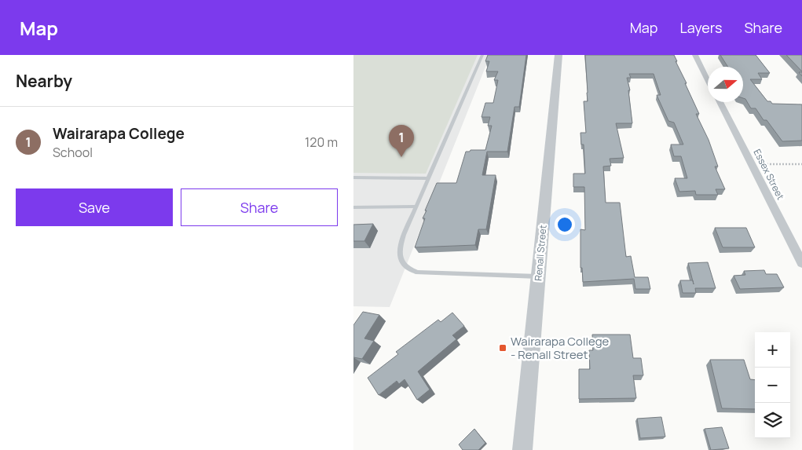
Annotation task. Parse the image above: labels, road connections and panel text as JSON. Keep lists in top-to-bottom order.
{
  "streets": {
    "street": ["Essex Street", "Renall Street"]
  },
  "places": {
    "transit": ["Wairarapa College - Renall Street"]
  },
  "north": "right",
  "page": {
    "header": "Map",
    "nav": ["Map", "Layers", "Share"],
    "heading": "Nearby",
    "list": [
      {
        "mark": "1",
        "name": "Wairarapa College",
        "note": "School",
        "value": "120 m"
      }
    ],
    "pins": "1",
    "buttons": ["Save", "Share"],
    "map_buttons": ["+", "−"]
  }
}
